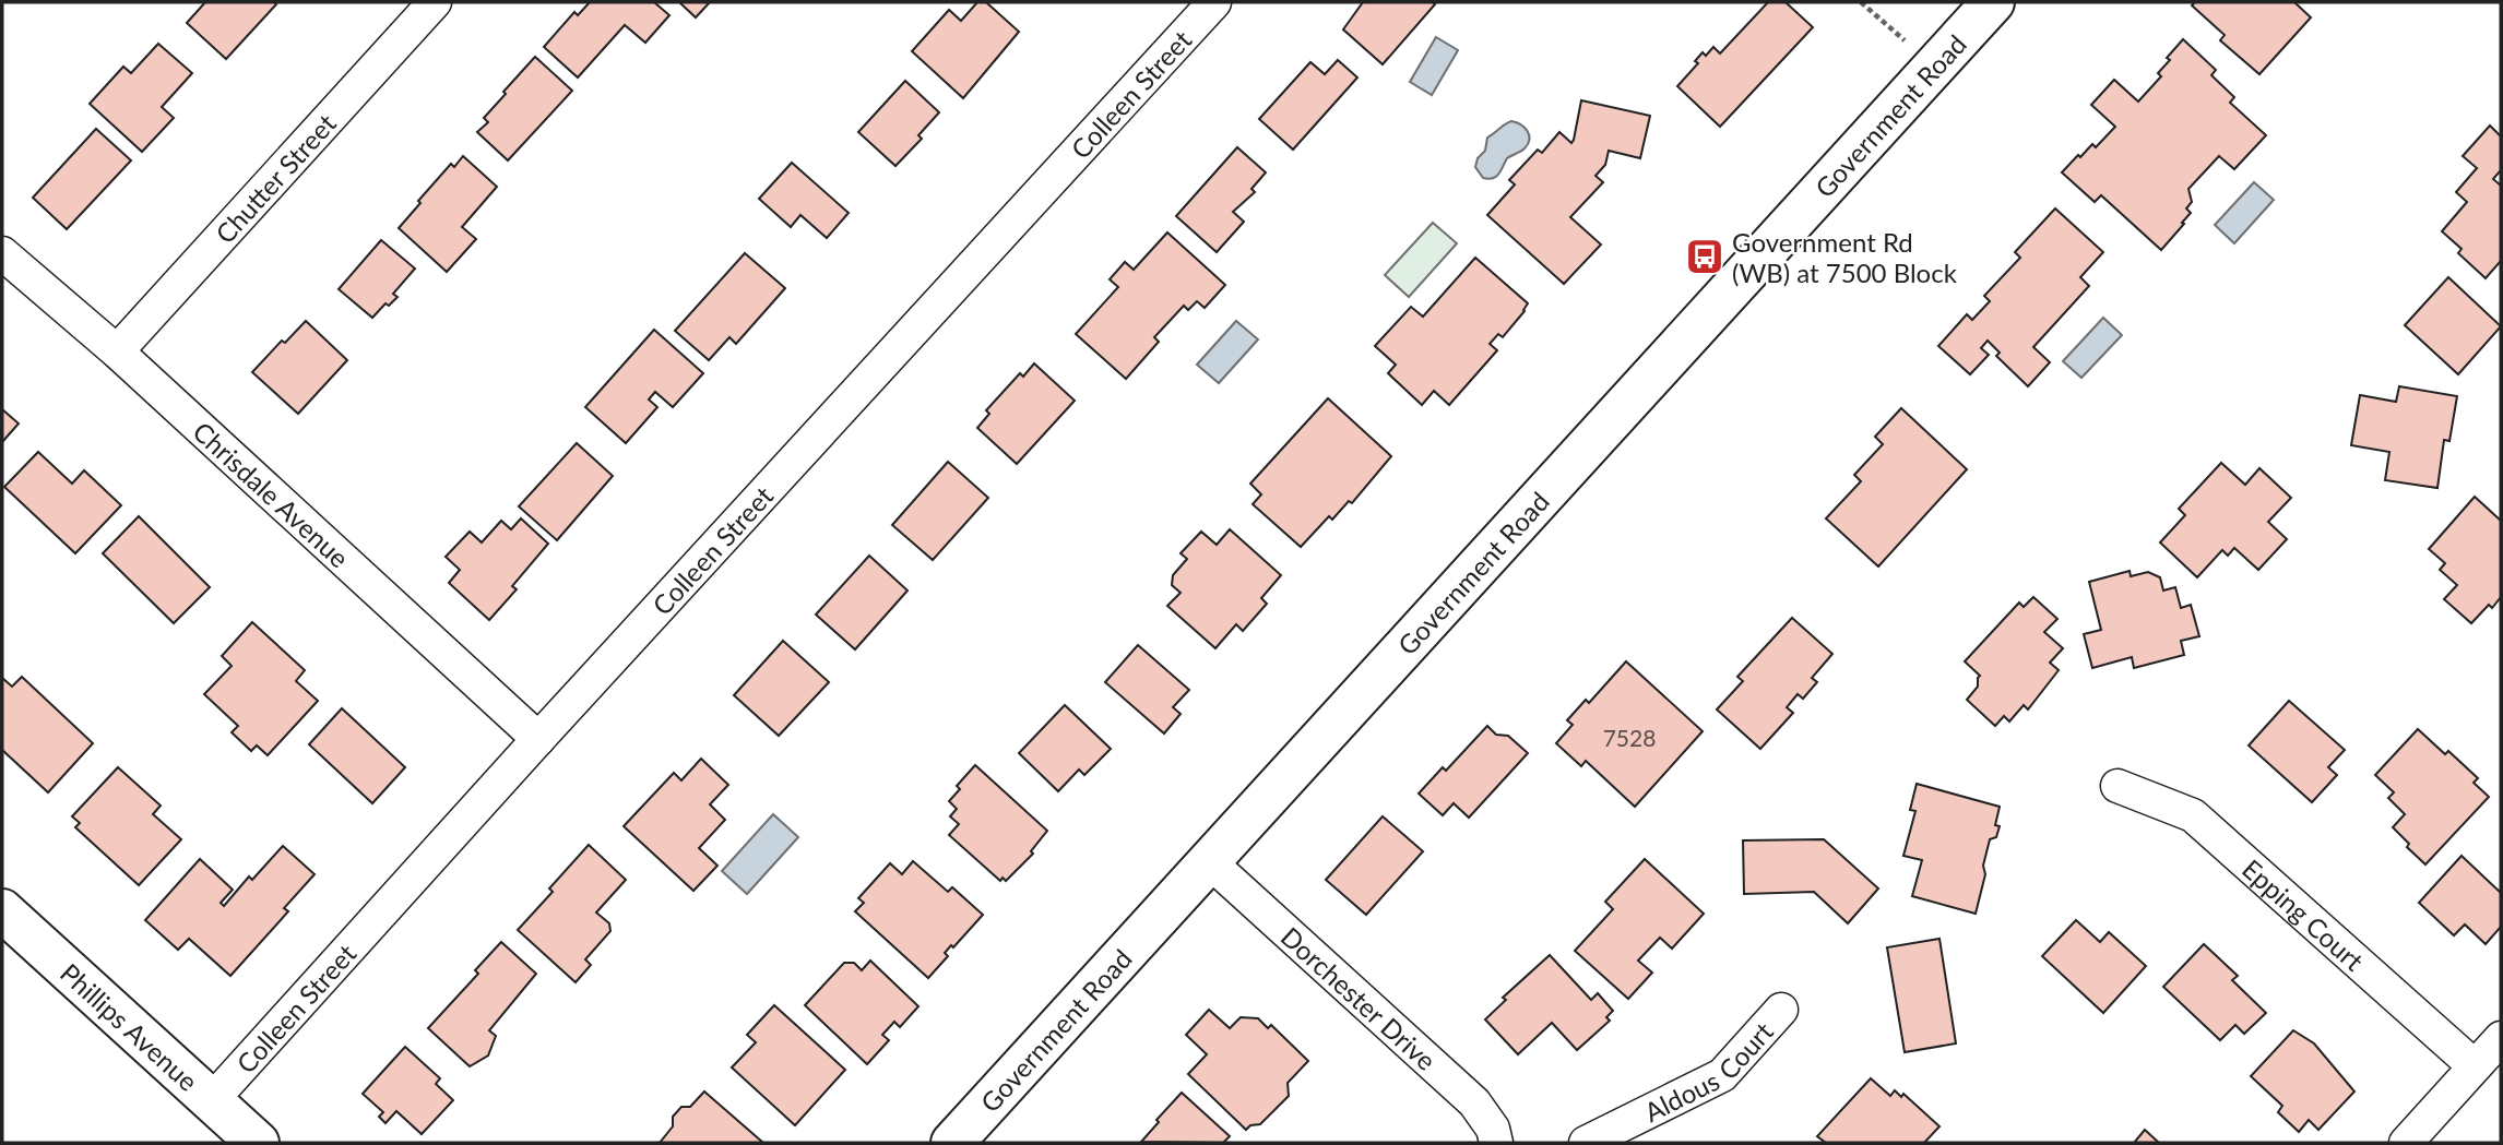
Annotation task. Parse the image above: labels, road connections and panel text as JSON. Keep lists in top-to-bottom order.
{
  "streets": {
    "street": [
      "Colleen Street",
      "Government Road",
      "Chutter Street",
      "Chrisdale Avenue",
      "Epping Court",
      "Dorchester Drive",
      "Phillips Avenue",
      "Aldous Court"
    ]
  },
  "crossings": [
    ["Colleen Street", "Chrisdale Avenue"],
    ["Colleen Street", "Phillips Avenue"],
    ["Government Road", "Dorchester Drive"],
    ["Chutter Street", "Chrisdale Avenue"]
  ],
  "places": {
    "bus stop": ["Government Rd (WB) at 7500 Block"]
  },
  "house_numbers": ["7528"]
}
